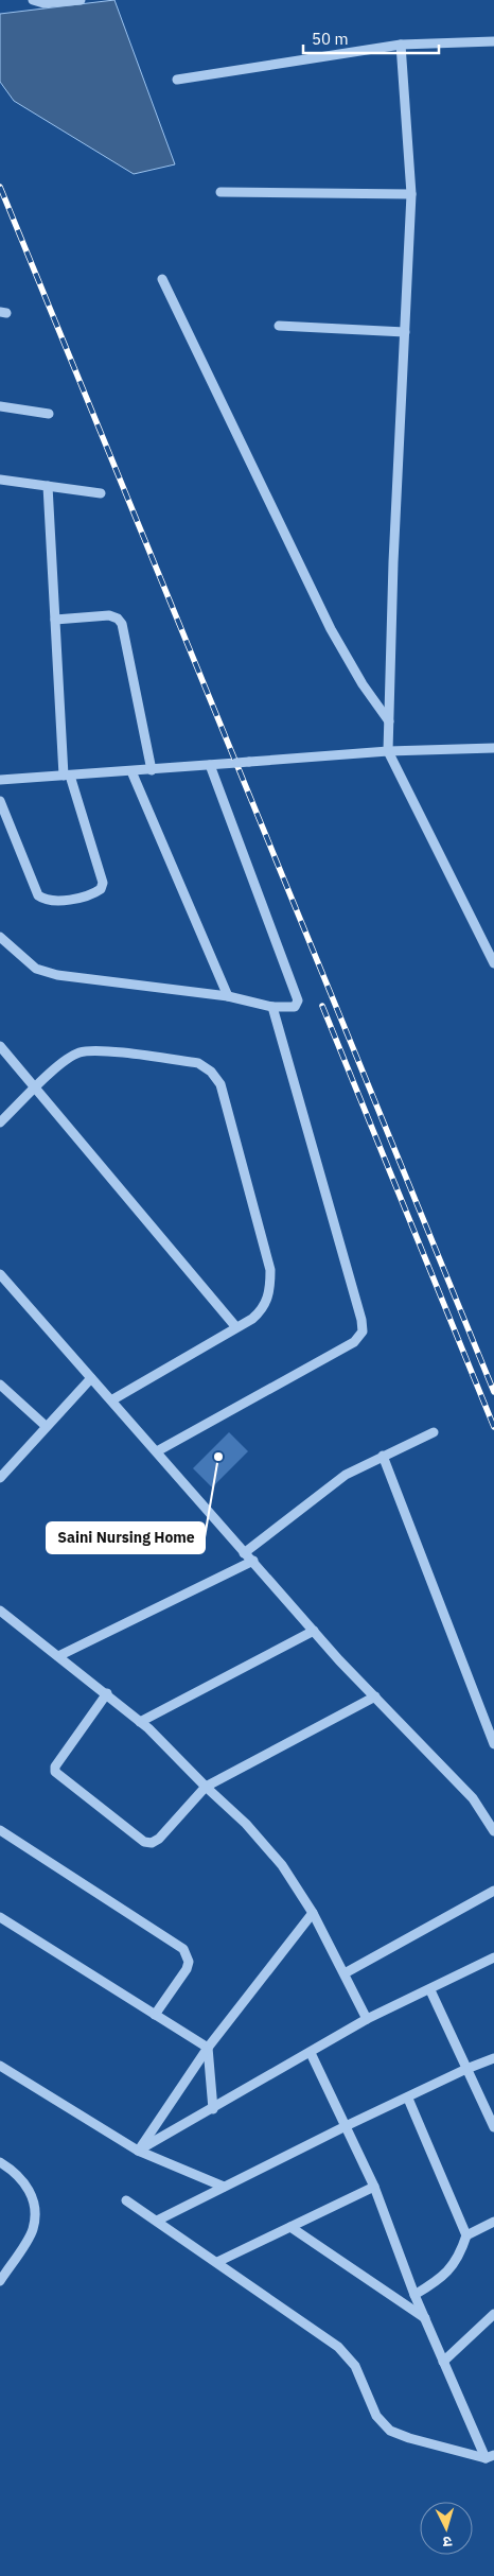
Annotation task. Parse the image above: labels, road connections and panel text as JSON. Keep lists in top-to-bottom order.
{
  "places": ["Saini Nursing Home"],
  "scale_bar": "50 m",
  "north": "bottom"
}
